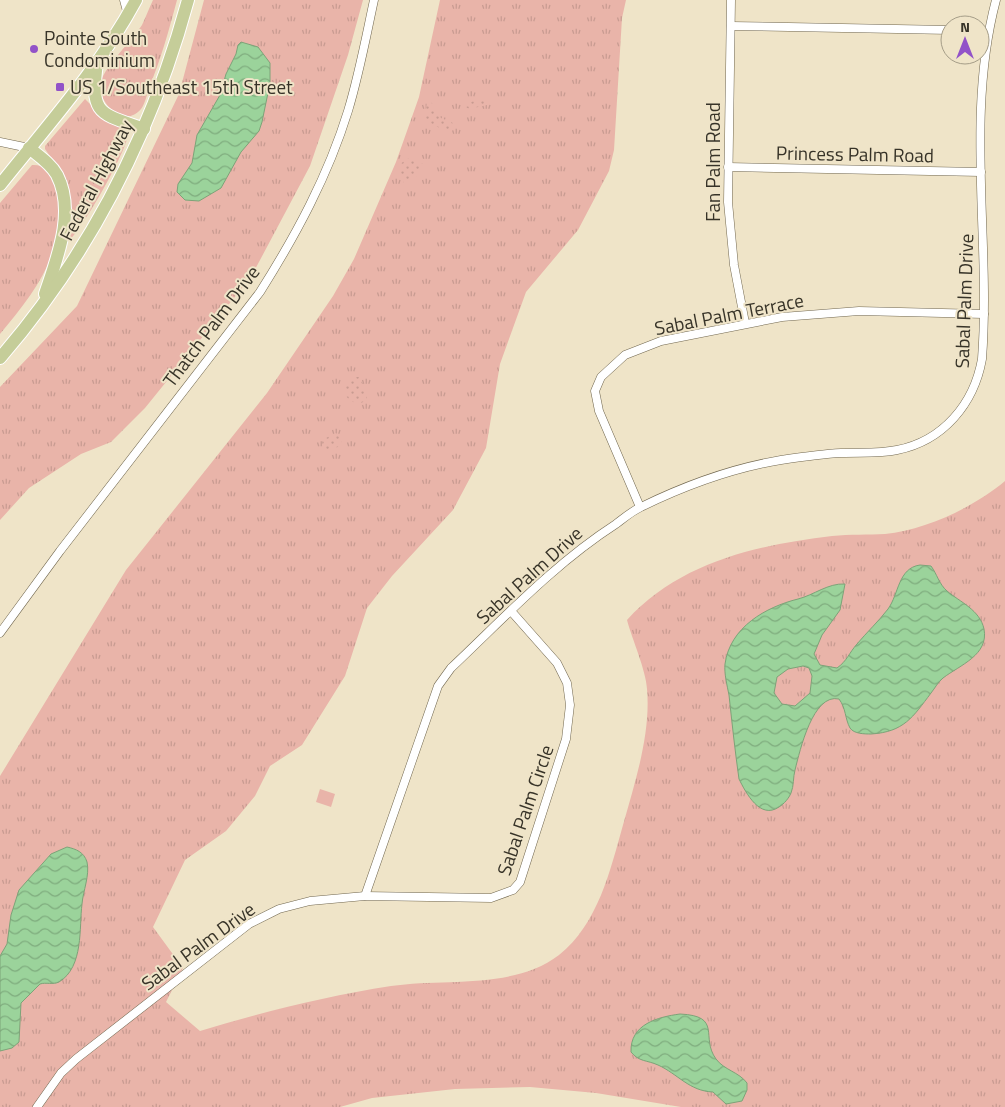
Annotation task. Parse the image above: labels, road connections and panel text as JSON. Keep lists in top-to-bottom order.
{
  "streets": {
    "main road": ["Federal Highway"],
    "street": [
      "Princess Palm Road",
      "Fan Palm Road",
      "Sabal Palm Drive",
      "Sabal Palm Terrace",
      "Thatch Palm Drive",
      "Sabal Palm Circle"
    ]
  },
  "crossings": [
    ["Princess Palm Road", "Fan Palm Road"],
    ["Princess Palm Road", "Sabal Palm Drive"],
    ["Fan Palm Road", "Sabal Palm Terrace"],
    ["Sabal Palm Drive", "Sabal Palm Terrace"],
    ["Sabal Palm Drive", "Sabal Palm Circle"]
  ],
  "places": {
    "other": ["Pointe South Condominium"],
    "transit": ["US 1/Southeast 15th Street"]
  },
  "north": "top"
}
